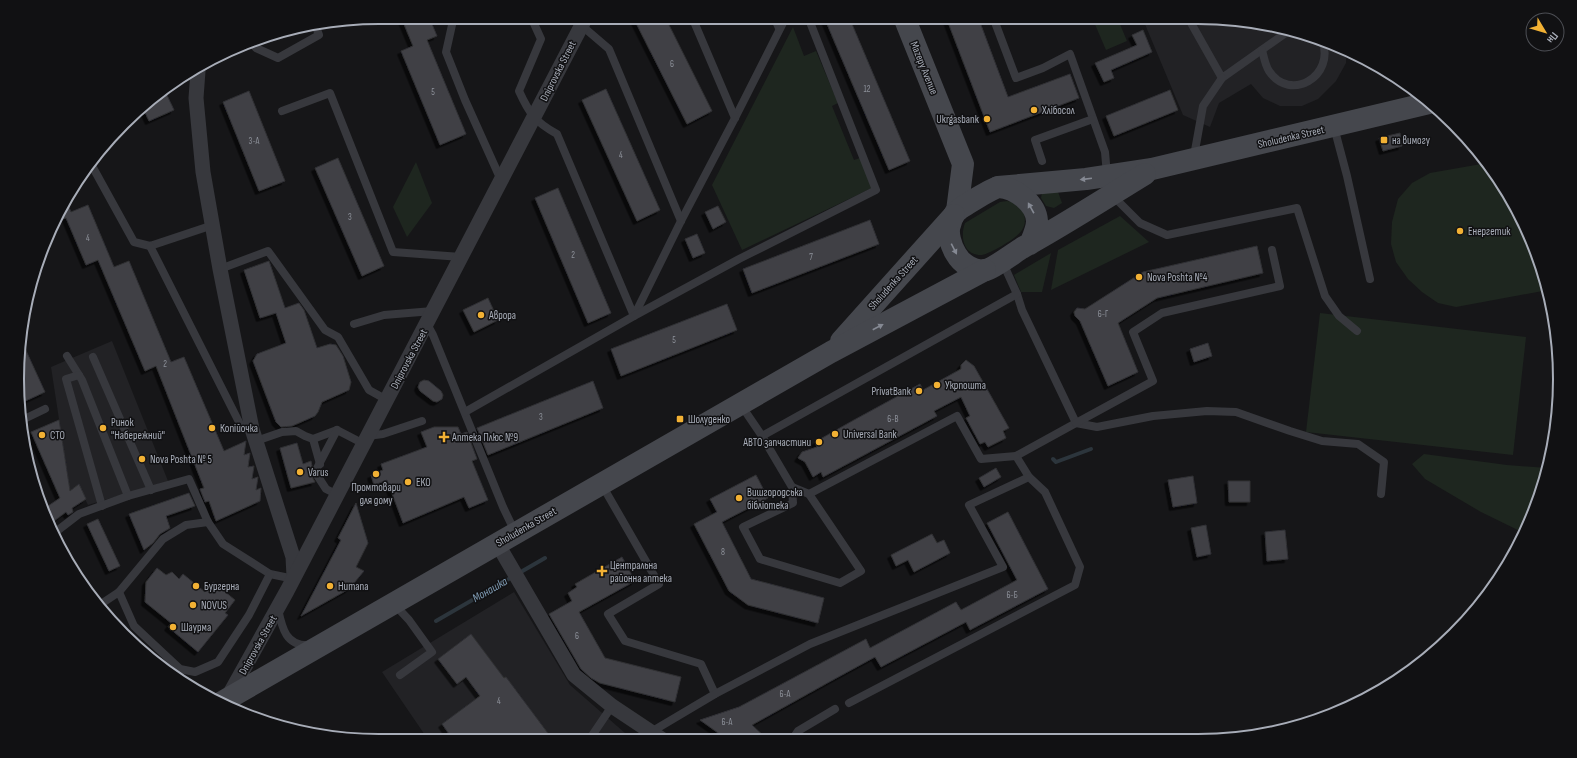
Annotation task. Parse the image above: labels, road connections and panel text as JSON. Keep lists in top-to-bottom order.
{
  "streets": {
    "main road": ["Mazepy Avenue", "Sholudenka Street"],
    "street": ["Dniprovska Street"]
  },
  "crossings": [
    ["Mazepy Avenue", "Sholudenka Street"]
  ],
  "water": ["Монашка"],
  "places": {
    "other": [
      "Хлібосол",
      "Ukrgasbank",
      "Енергетик",
      "Nova Poshta №4",
      "Аврора",
      "Укрпошта",
      "PrivatBank",
      "Ринок \"Набережний\"",
      "Копійочка",
      "Universal Bank",
      "СТО",
      "АВТО запчастини",
      "Nova Poshta № 5",
      "Varus",
      "Промтовари для дому",
      "EKO",
      "Вишгородська бібліотека",
      "Бургерна",
      "Humana",
      "NOVUS",
      "Шаурма"
    ],
    "transit": ["на вимогу", "Шолуденко"],
    "health": ["Аптека Плюс №9", "Центральна районна аптека"]
  },
  "house_numbers": [
    "6",
    "12",
    "5",
    "3-А",
    "4",
    "3",
    "4",
    "2",
    "7",
    "6-Г",
    "5",
    "2",
    "3",
    "6-В",
    "8",
    "6-Б",
    "6",
    "6-А",
    "4",
    "6-А"
  ],
  "north": "bottom right"
}
